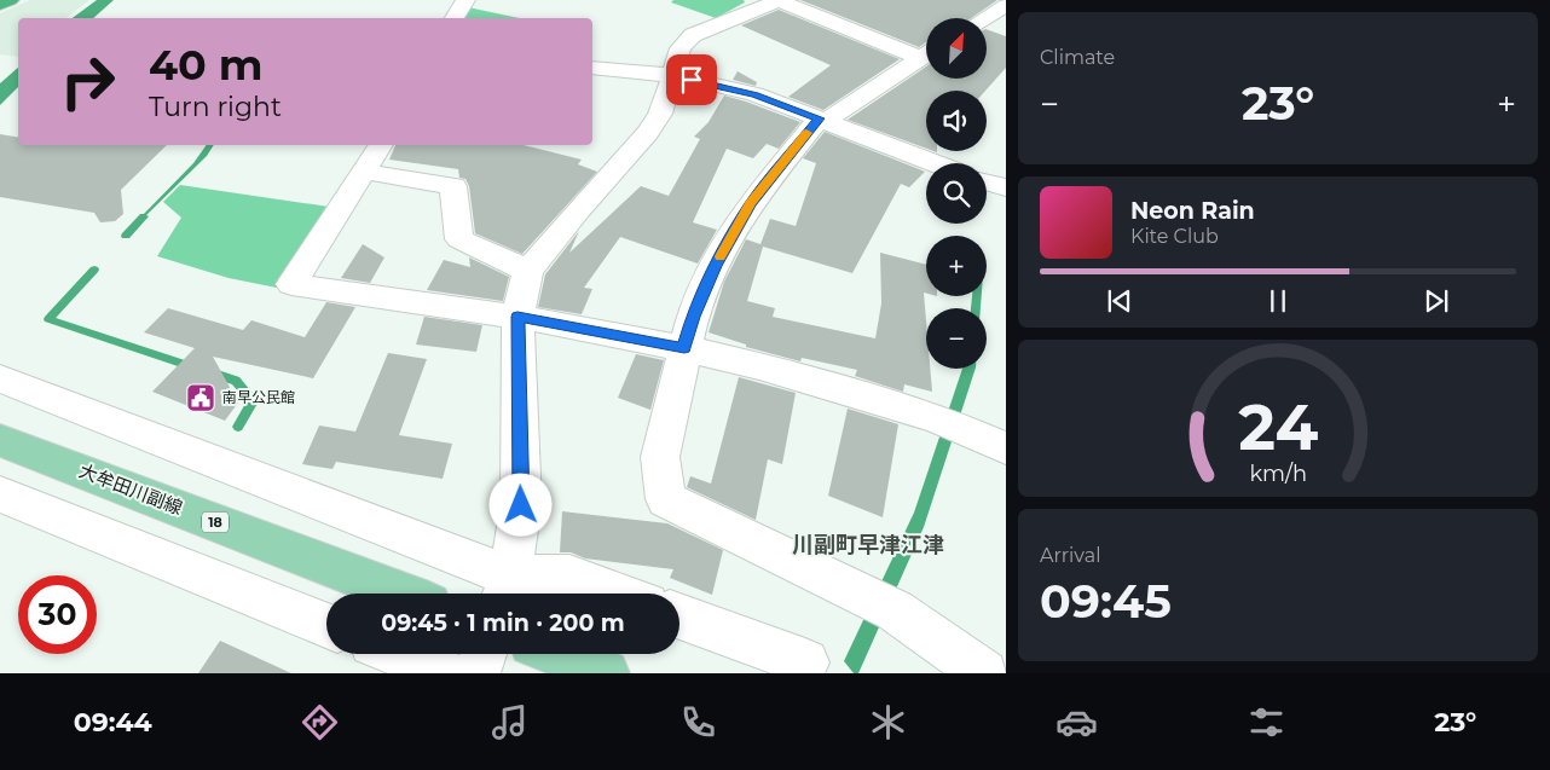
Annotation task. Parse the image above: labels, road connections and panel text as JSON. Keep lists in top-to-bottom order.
{
  "streets": {
    "main road": ["大牟田川副線", "18"]
  },
  "districts": ["川副町早津江津"],
  "places": {
    "public building": ["南早公民館"]
  },
  "north": "top right",
  "page": {
    "tile": [
      "Climate",
      ["Arrival", "09:45"]
    ],
    "map_buttons": ["+", "−"],
    "turn": ["40 m", "Turn right"],
    "heat": ["−", "23°", "+"],
    "song": ["Neon Rain", "Kite Club"],
    "limit": "30",
    "trip": "09:45 · 1 min · 200 m",
    "tabs": ["09:44", "23°"],
    "gauge": ["24", "km/h"]
  }
}
